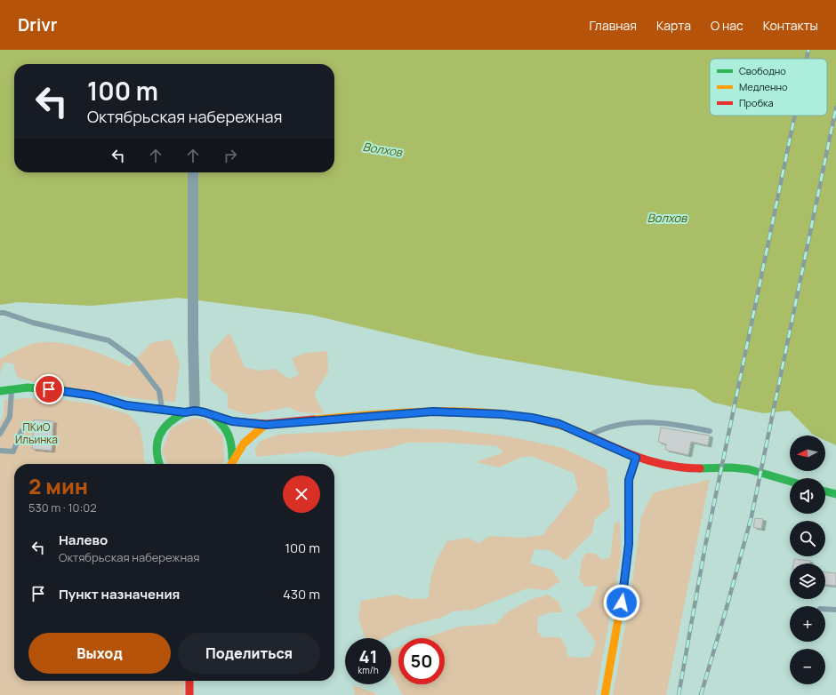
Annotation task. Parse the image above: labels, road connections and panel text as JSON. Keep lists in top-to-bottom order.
{
  "water": ["Волхов"],
  "parks": ["ПКиО Ильинка"],
  "legend": ["Свободно", "Медленно", "Пробка"],
  "north": "left",
  "page": {
    "header": "Drivr",
    "nav": [
      "Главная",
      "Карта",
      "О нас",
      "Контакты"
    ],
    "turn": ["100 m", "Октябрьская набережная"],
    "map_buttons": ["+", "−"],
    "heading": ["2 мин", "530 m · 10:02"],
    "list": [
      {
        "name": "Налево",
        "note": "Октябрьская набережная",
        "value": "100 m"
      },
      {
        "name": "Пункт назначения",
        "value": "430 m"
      }
    ],
    "buttons": ["Выход", "Поделиться"],
    "speed": "41 km/h",
    "limit": "50"
  }
}
